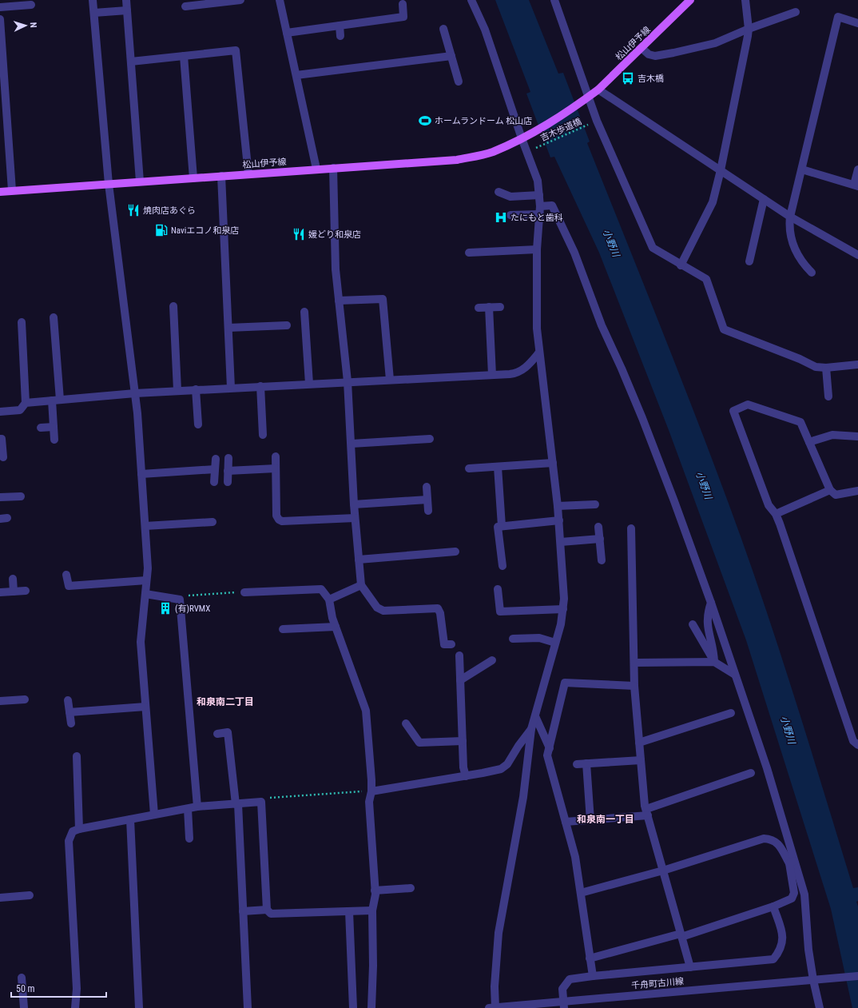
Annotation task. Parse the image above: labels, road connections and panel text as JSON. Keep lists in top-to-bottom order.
{
  "streets": {
    "main road": ["松山伊予線"],
    "street": ["千舟町古川線"],
    "path": ["吉木歩道橋"]
  },
  "districts": ["和泉南二丁目", "和泉南一丁目"],
  "water": ["小野川"],
  "places": {
    "bus stop": ["吉木橋"],
    "sports": ["ホームランドーム 松山店"],
    "restaurant": ["焼肉店あぐら", "媛どり和泉店"],
    "hospital": ["たにもと歯科"],
    "fuel station": ["Naviエコノ和泉店"],
    "building": ["(有)RVMX"]
  },
  "scale_bar": "50 m",
  "north": "right"
}
